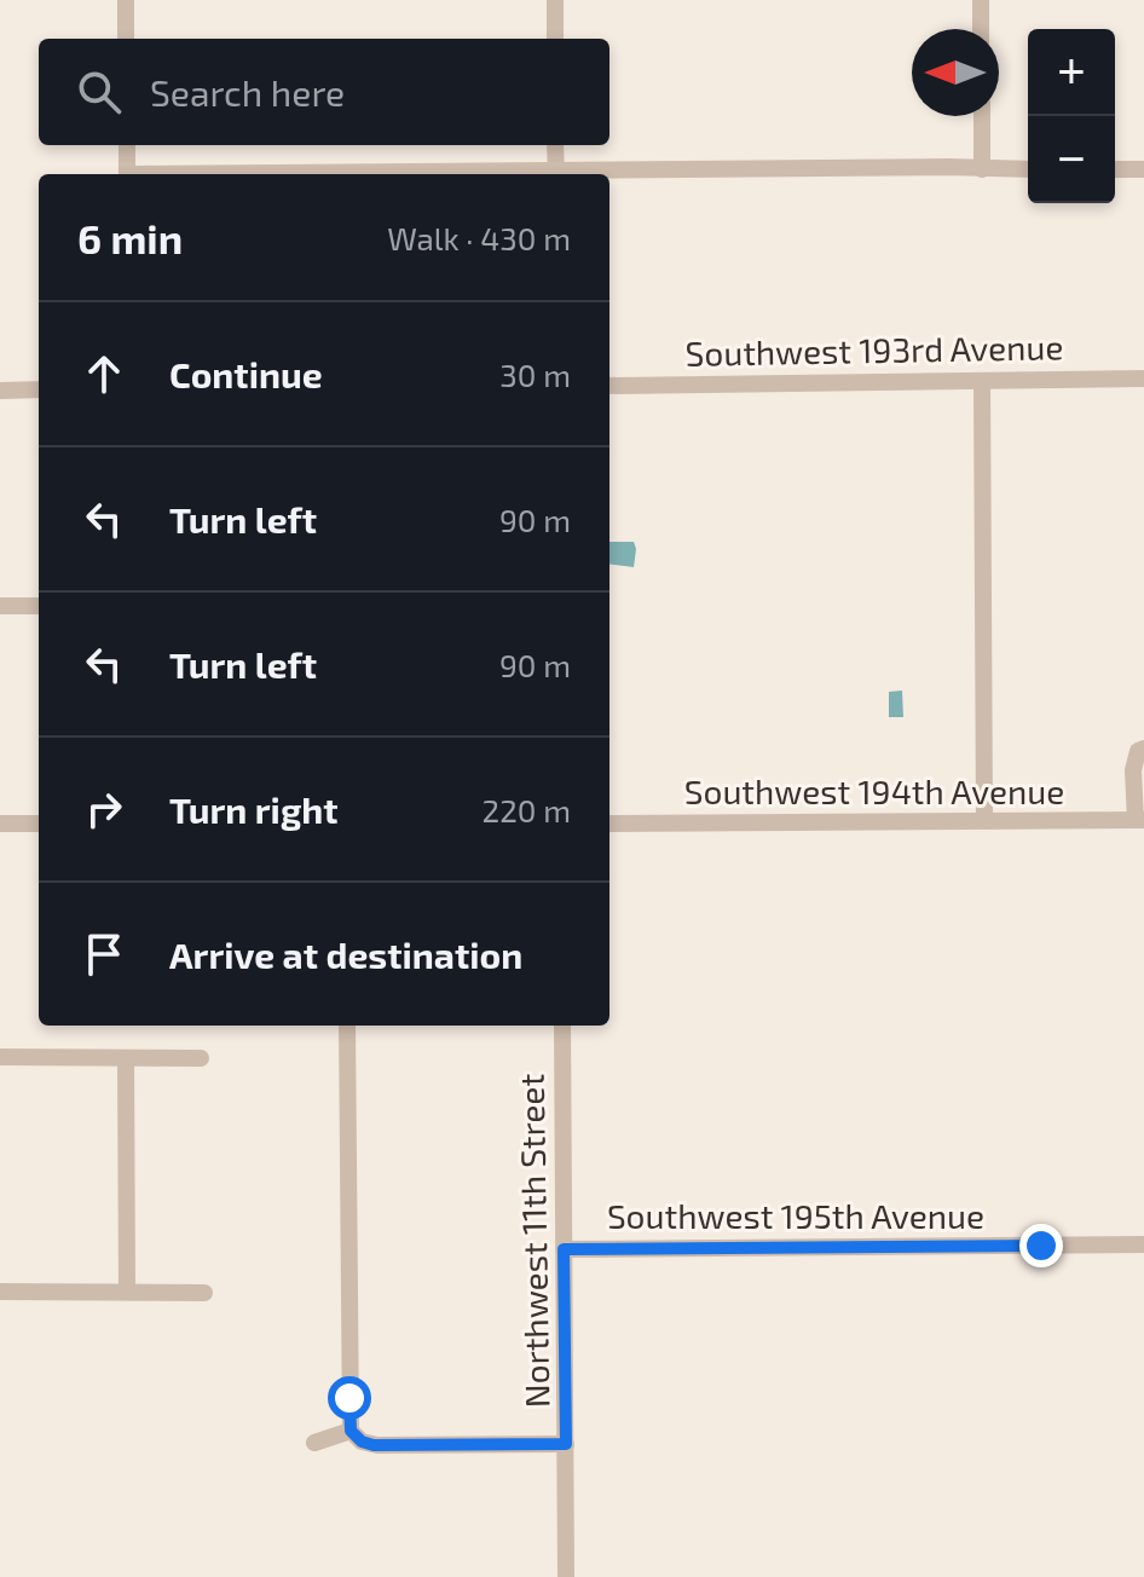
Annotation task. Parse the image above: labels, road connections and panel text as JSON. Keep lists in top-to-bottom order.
{
  "streets": {
    "street": [
      "Southwest 193rd Avenue",
      "Southwest 194th Avenue",
      "Southwest 195th Avenue",
      "Northwest 11th Street"
    ]
  },
  "crossings": [
    ["Southwest 195th Avenue", "Northwest 11th Street"]
  ],
  "north": "left",
  "page": {
    "map_buttons": ["+", "−"],
    "search": "Search here",
    "heading": ["6 min", "Walk · 430 m"],
    "list": [
      ["Continue", "30 m"],
      ["Turn left", "90 m"],
      ["Turn left", "90 m"],
      ["Turn right", "220 m"],
      "Arrive at destination"
    ]
  }
}
